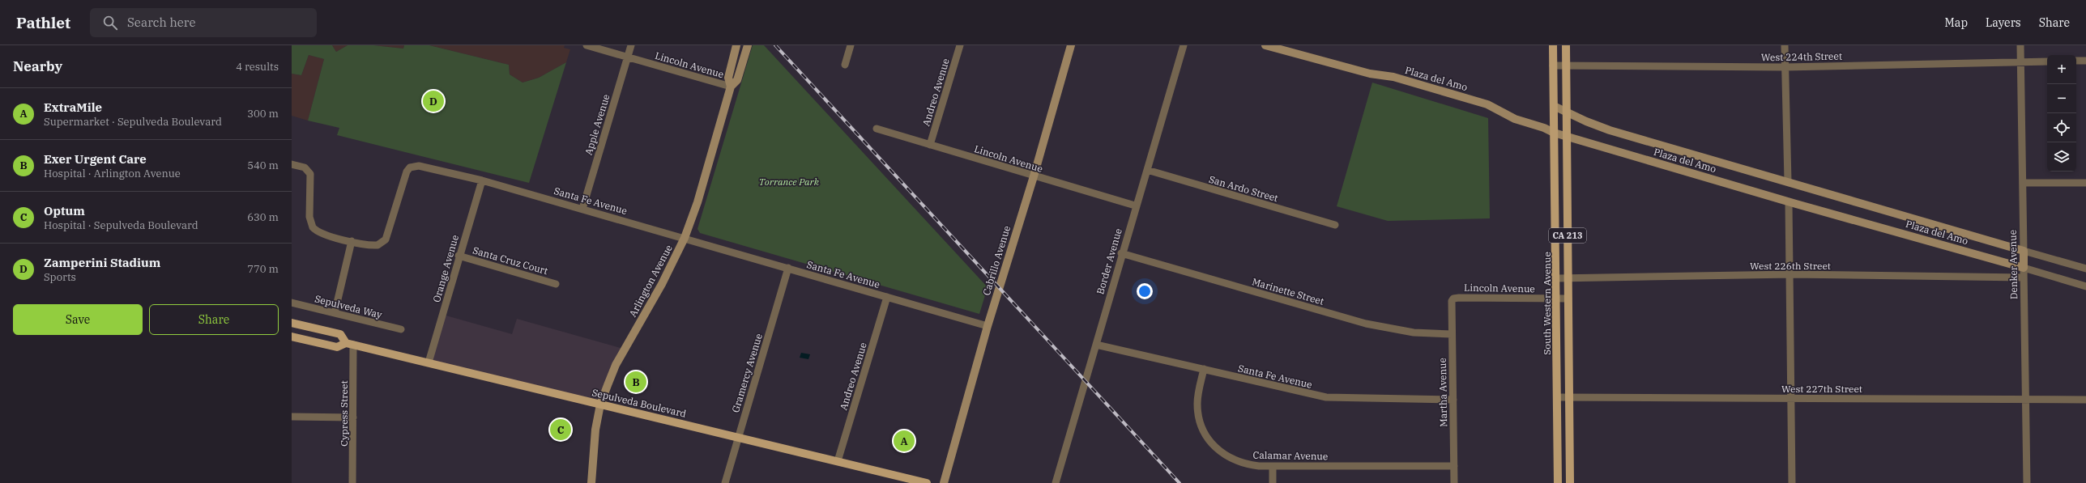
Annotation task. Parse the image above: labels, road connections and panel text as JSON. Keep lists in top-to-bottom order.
{
  "streets": {
    "main road": ["CA 213", "South Western Avenue", "Sepulveda Boulevard"],
    "street": [
      "West 224th Street",
      "Lincoln Avenue",
      "Plaza del Amo",
      "Andreo Avenue",
      "Apple Avenue",
      "San Ardo Street",
      "Santa Fe Avenue",
      "Santa Cruz Court",
      "Cabrillo Avenue",
      "Border Avenue",
      "Denker Avenue",
      "West 226th Street",
      "Orange Avenue",
      "Arlington Avenue",
      "Marinette Street",
      "Sepulveda Way",
      "Gramercy Avenue",
      "West 227th Street",
      "Martha Avenue",
      "Cypress Street",
      "Calamar Avenue"
    ]
  },
  "crossings": [
    ["West 224th Street", "CA 213"],
    ["West 224th Street", "Denker Avenue"],
    ["West 224th Street", "South Western Avenue"],
    ["Lincoln Avenue", "Andreo Avenue"],
    ["Lincoln Avenue", "Apple Avenue"],
    ["Lincoln Avenue", "CA 213"],
    ["Lincoln Avenue", "Cabrillo Avenue"],
    ["Lincoln Avenue", "Border Avenue"],
    ["Lincoln Avenue", "Arlington Avenue"],
    ["Lincoln Avenue", "South Western Avenue"],
    ["Lincoln Avenue", "Martha Avenue"],
    ["Plaza del Amo", "CA 213"],
    ["Plaza del Amo", "Denker Avenue"],
    ["Plaza del Amo", "South Western Avenue"],
    ["Andreo Avenue", "Santa Fe Avenue"],
    ["Andreo Avenue", "Sepulveda Boulevard"],
    ["Apple Avenue", "Santa Fe Avenue"],
    ["San Ardo Street", "Border Avenue"],
    ["Santa Fe Avenue", "Cabrillo Avenue"],
    ["Santa Fe Avenue", "Border Avenue"],
    ["Santa Fe Avenue", "Orange Avenue"],
    ["Santa Fe Avenue", "Arlington Avenue"],
    ["Santa Fe Avenue", "Gramercy Avenue"],
    ["Santa Fe Avenue", "Martha Avenue"],
    ["Santa Fe Avenue", "Calamar Avenue"],
    ["CA 213", "West 226th Street"],
    ["CA 213", "West 227th Street"],
    ["Santa Cruz Court", "Orange Avenue"],
    ["Border Avenue", "Marinette Street"],
    ["Denker Avenue", "West 226th Street"],
    ["Denker Avenue", "West 227th Street"],
    ["West 226th Street", "South Western Avenue"],
    ["Orange Avenue", "Sepulveda Boulevard"],
    ["Arlington Avenue", "Sepulveda Boulevard"],
    ["Marinette Street", "Martha Avenue"],
    ["South Western Avenue", "West 227th Street"],
    ["Gramercy Avenue", "Sepulveda Boulevard"],
    ["Martha Avenue", "Calamar Avenue"],
    ["Sepulveda Boulevard", "Cypress Street"]
  ],
  "parks": ["Torrance Park"],
  "page": {
    "header": "Pathlet",
    "search": "Search here",
    "nav": ["Map", "Layers", "Share"],
    "heading": ["Nearby", "4 results"],
    "map_buttons": ["+", "−"],
    "list": [
      {
        "mark": "A",
        "name": "ExtraMile",
        "note": "Supermarket · Sepulveda Boulevard",
        "value": "300 m"
      },
      {
        "mark": "B",
        "name": "Exer Urgent Care",
        "note": "Hospital · Arlington Avenue",
        "value": "540 m"
      },
      {
        "mark": "C",
        "name": "Optum",
        "note": "Hospital · Sepulveda Boulevard",
        "value": "630 m"
      },
      {
        "mark": "D",
        "name": "Zamperini Stadium",
        "note": "Sports",
        "value": "770 m"
      }
    ],
    "pins": [
      "D",
      "B",
      "C",
      "A"
    ],
    "buttons": ["Save", "Share"]
  }
}
